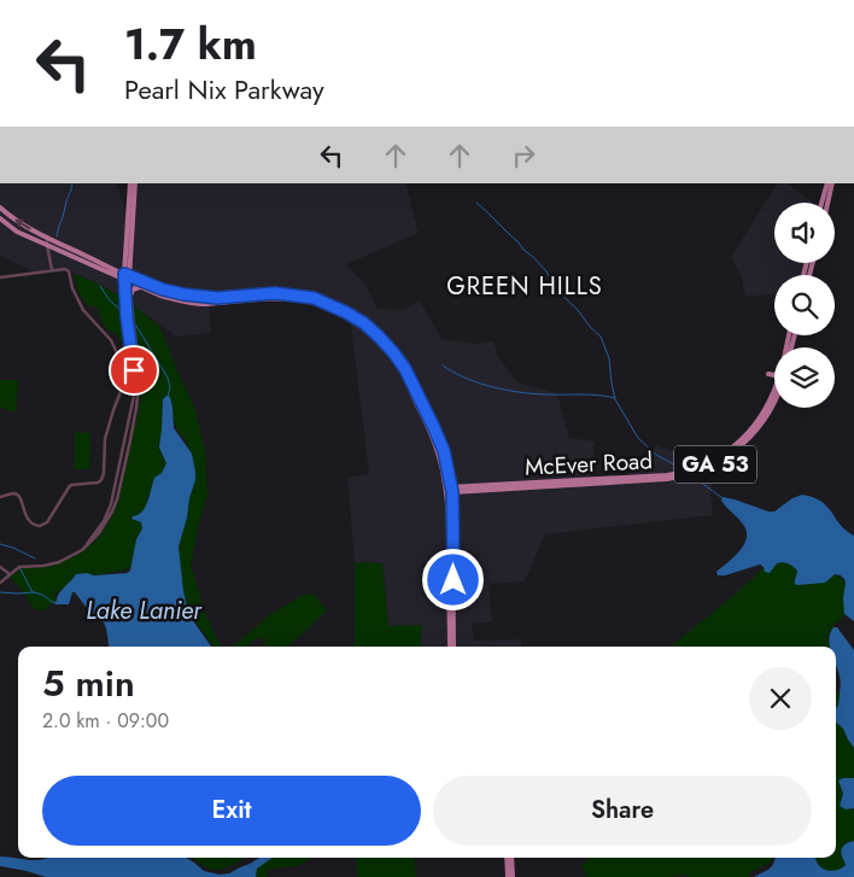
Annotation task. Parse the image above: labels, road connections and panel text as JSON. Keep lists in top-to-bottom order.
{
  "streets": {
    "main road": ["McEver Road", "GA 53"]
  },
  "districts": ["GREEN HILLS"],
  "water": ["Lake Lanier"],
  "page": {
    "turn": ["1.7 km", "Pearl Nix Parkway"],
    "heading": ["5 min", "2.0 km · 09:00"],
    "buttons": ["Exit", "Share"]
  }
}
